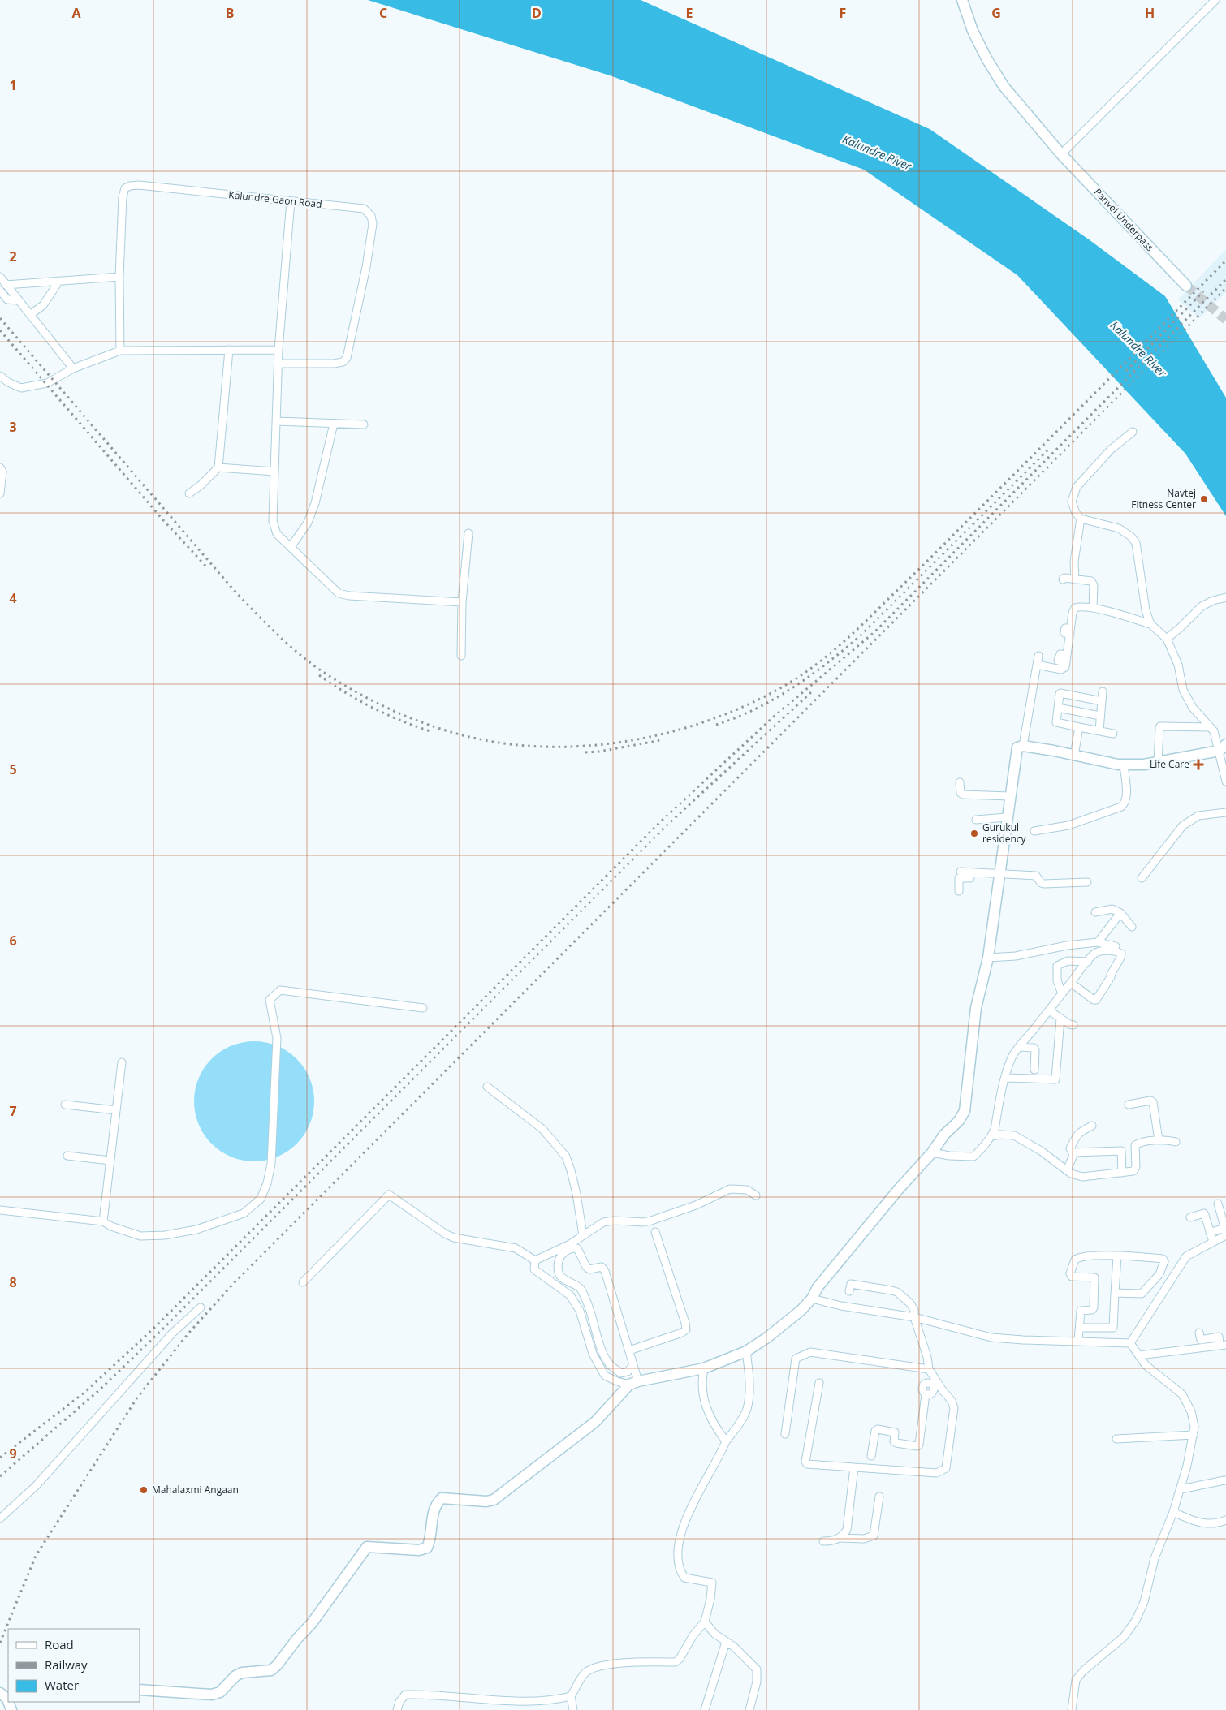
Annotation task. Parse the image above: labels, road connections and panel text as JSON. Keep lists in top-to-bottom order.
{
  "streets": {
    "street": ["Kalundre Gaon Road", "Panvel Underpass"]
  },
  "water": ["Kalundre River"],
  "places": {
    "other": ["Navtej Fitness Center", "Gurukul residency", "Mahalaxmi Angaan"],
    "health": ["Life Care"]
  },
  "legend": ["Road", "Railway", "Water"],
  "grid": {
    "columns": [
      "A",
      "B",
      "C",
      "D",
      "E",
      "F",
      "G",
      "H"
    ],
    "rows": [
      "1",
      "2",
      "3",
      "4",
      "5",
      "6",
      "7",
      "8",
      "9"
    ]
  }
}
